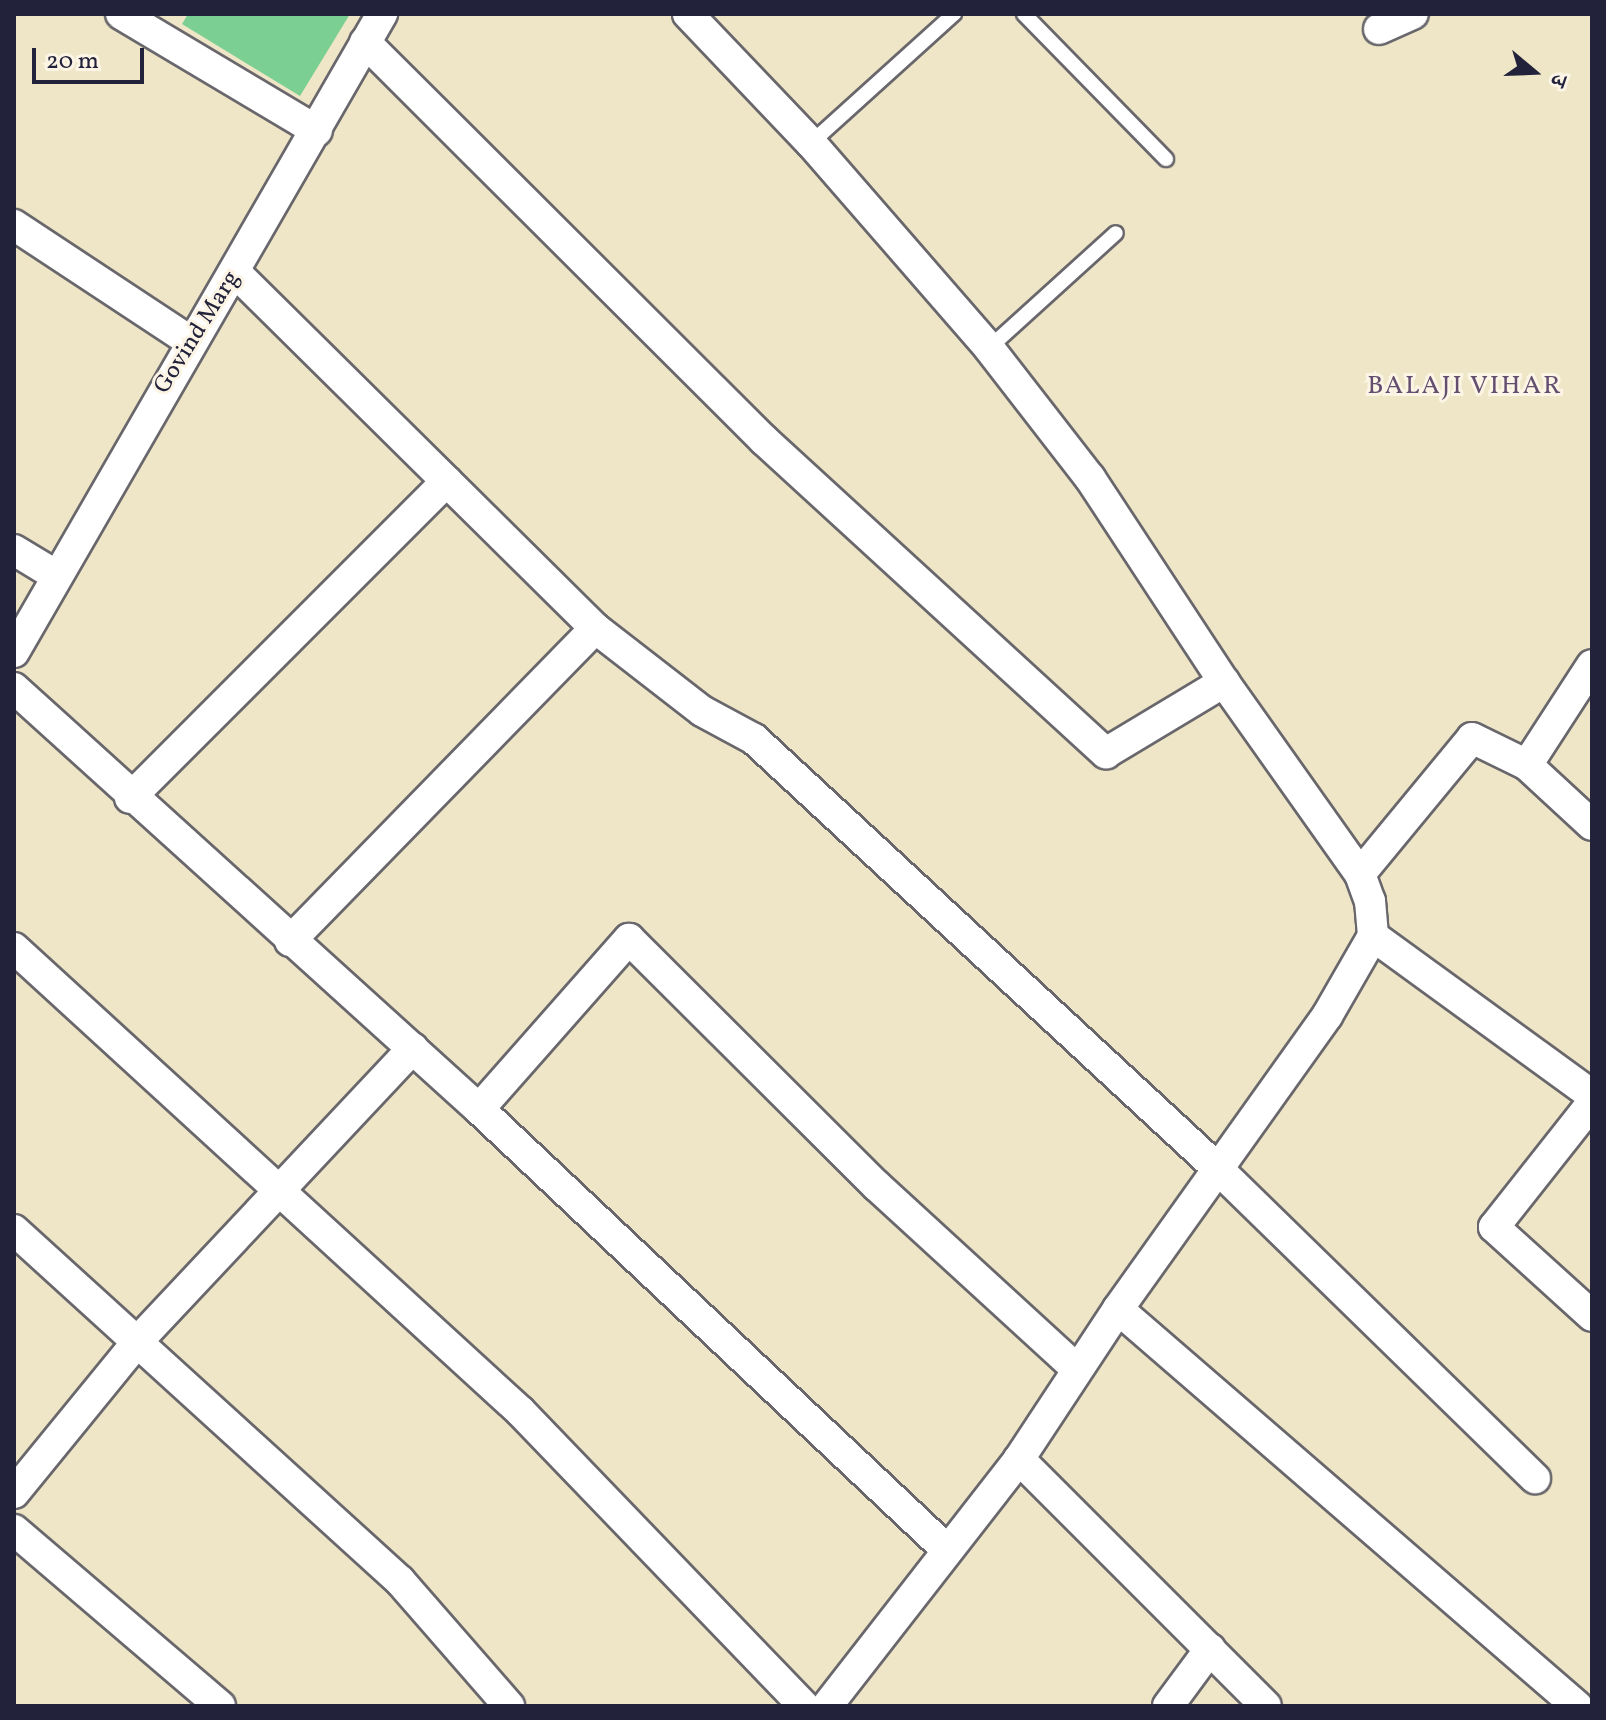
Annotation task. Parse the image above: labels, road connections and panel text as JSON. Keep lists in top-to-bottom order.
{
  "streets": {
    "street": ["Govind Marg"]
  },
  "districts": ["BALAJI VIHAR"],
  "scale_bar": "20 m",
  "north": "right"
}
